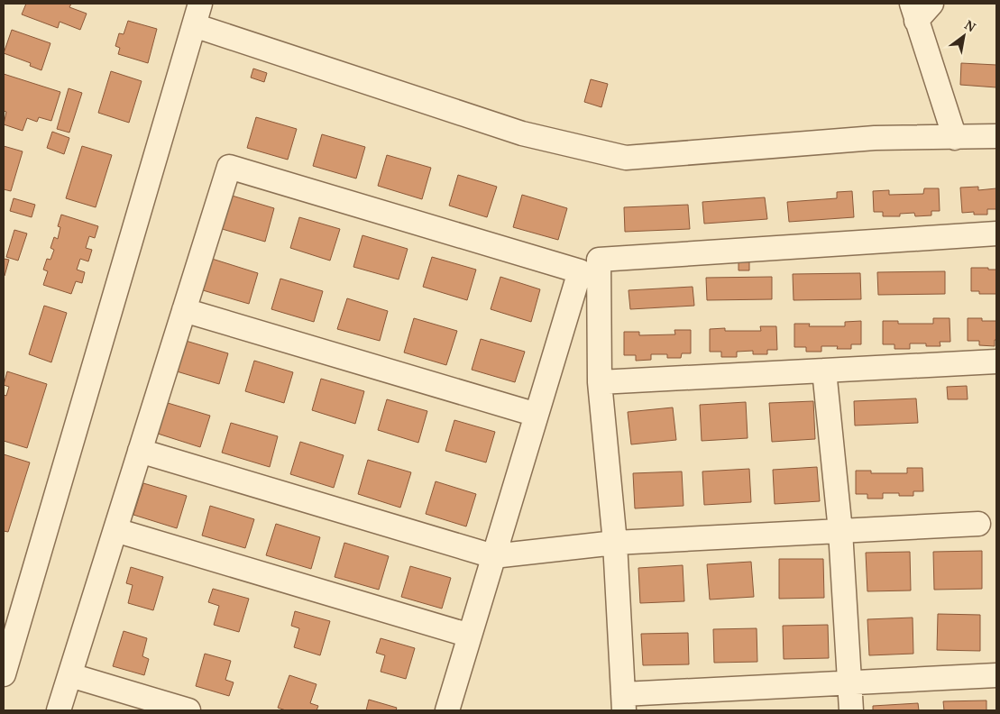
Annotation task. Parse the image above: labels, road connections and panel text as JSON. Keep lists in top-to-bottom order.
{
  "north": "top right"
}
